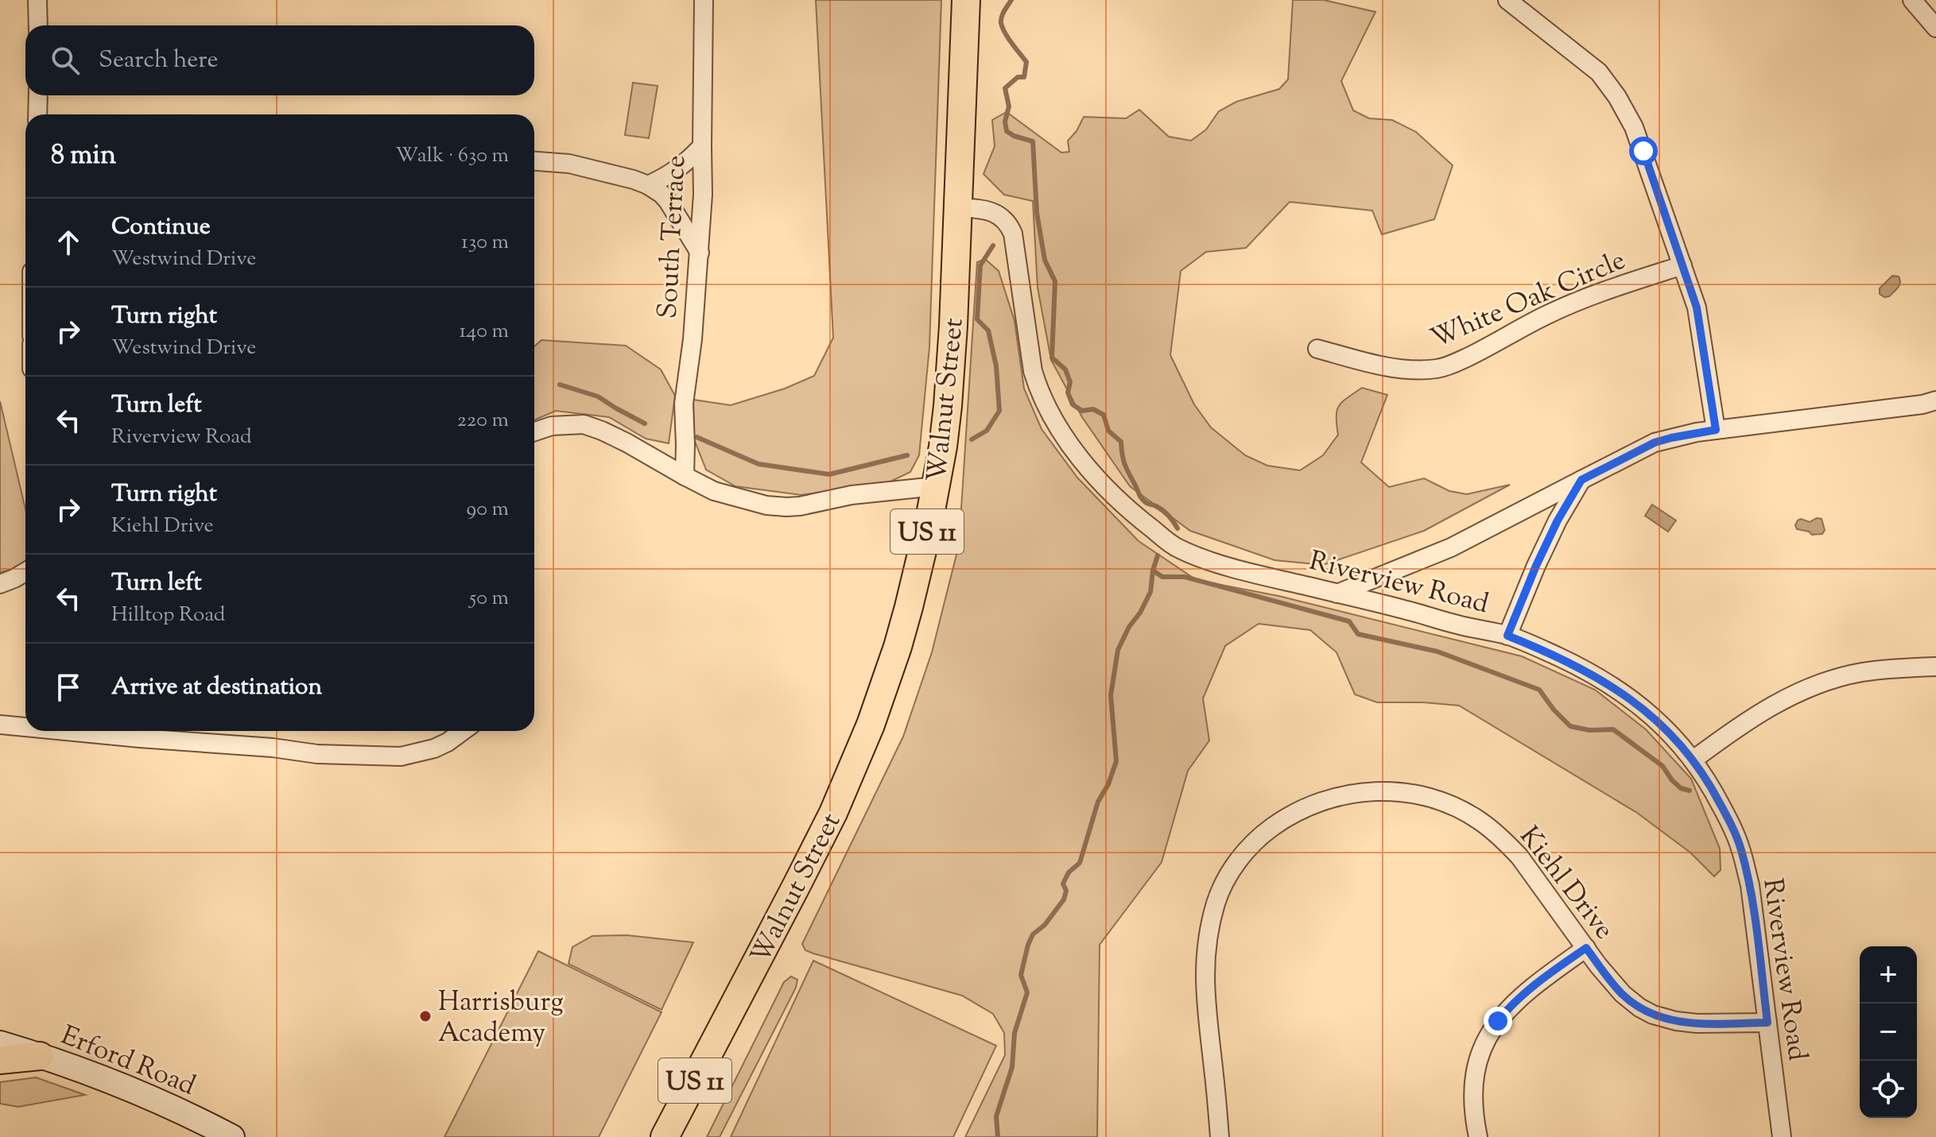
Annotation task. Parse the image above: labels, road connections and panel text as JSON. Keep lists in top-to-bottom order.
{
  "streets": {
    "main road": ["Walnut Street", "US 11", "Erford Road"],
    "street": [
      "South Terrace",
      "White Oak Circle",
      "Riverview Road",
      "Kiehl Drive"
    ]
  },
  "crossings": [
    ["Walnut Street", "Riverview Road"],
    ["Riverview Road", "Kiehl Drive"]
  ],
  "places": ["Harrisburg Academy"],
  "page": {
    "search": "Search here",
    "heading": ["8 min", "Walk · 630 m"],
    "list": [
      ["Continue", "Westwind Drive", "130 m"],
      ["Turn right", "Westwind Drive", "140 m"],
      ["Turn left", "Riverview Road", "220 m"],
      ["Turn right", "Kiehl Drive", "90 m"],
      ["Turn left", "Hilltop Road", "50 m"],
      "Arrive at destination"
    ],
    "map_buttons": ["+", "−"]
  }
}
